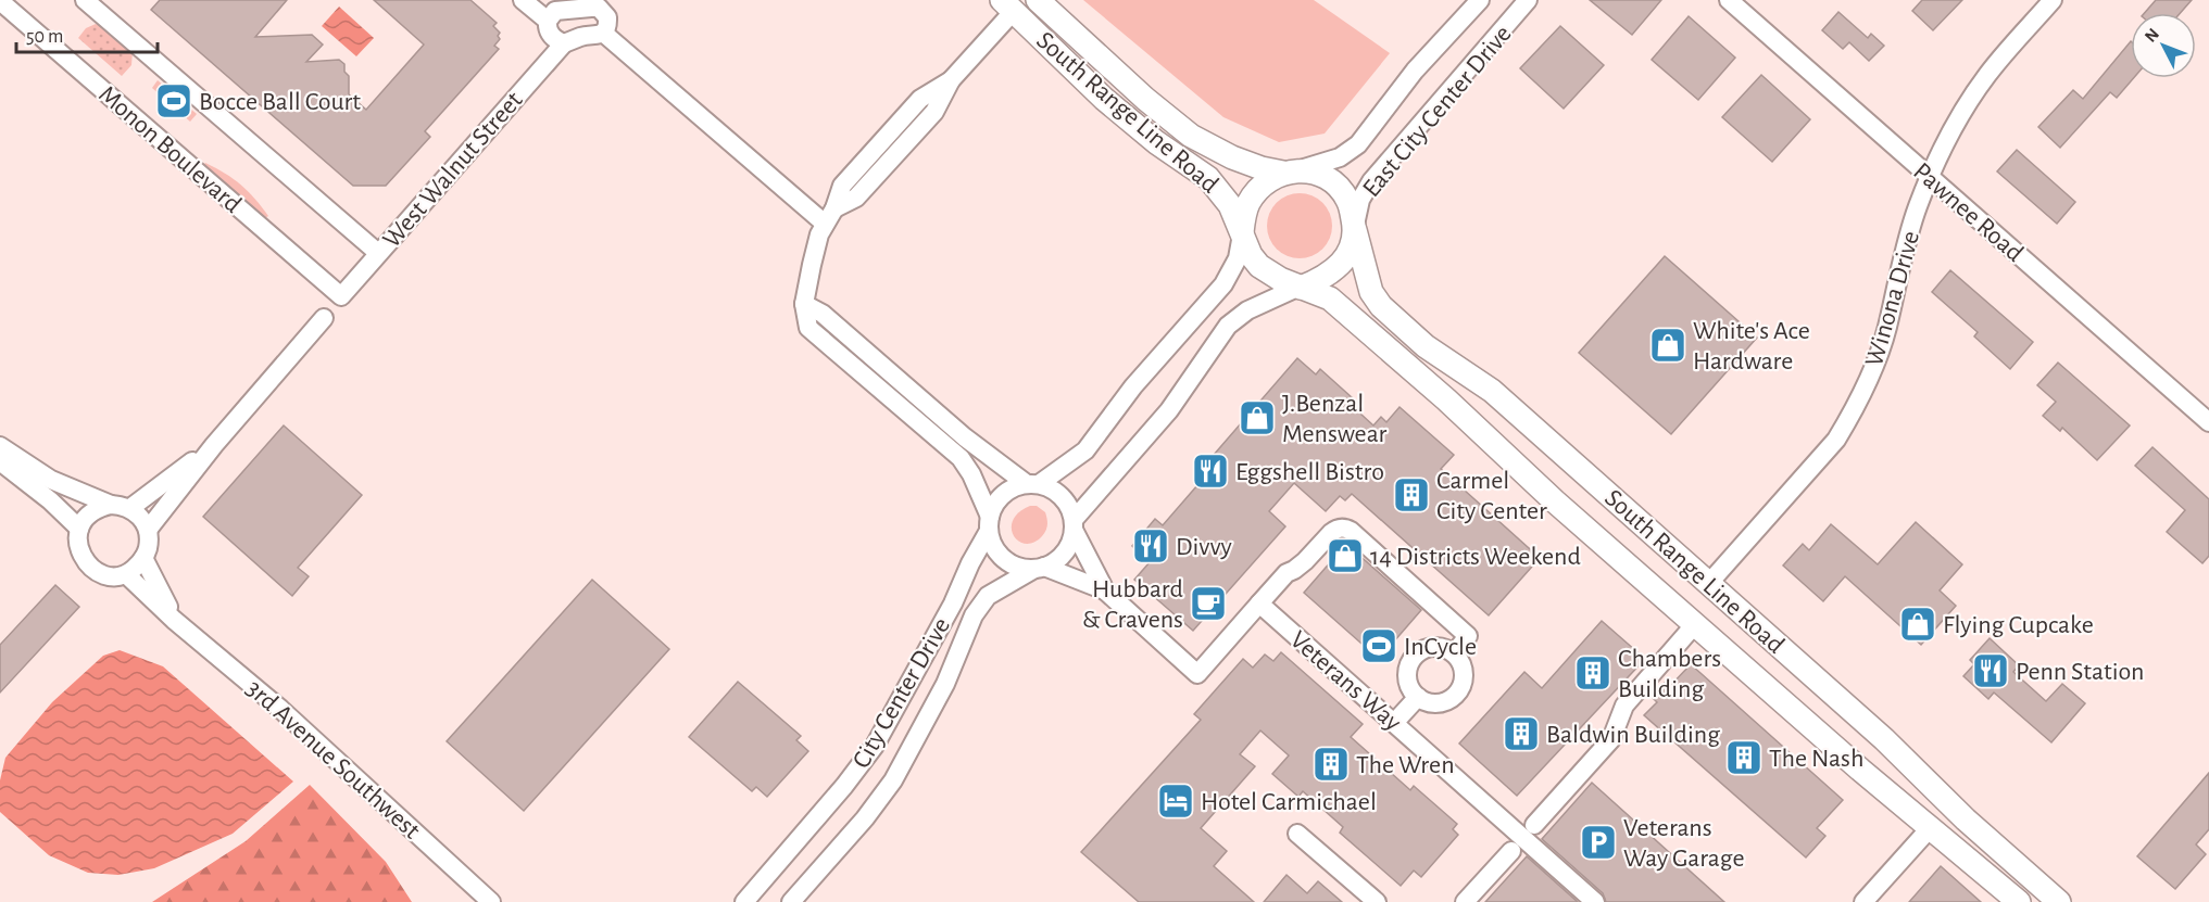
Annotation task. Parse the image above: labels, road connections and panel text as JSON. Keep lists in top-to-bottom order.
{
  "streets": {
    "main road": ["South Range Line Road"],
    "street": [
      "East City Center Drive",
      "Monon Boulevard",
      "West Walnut Street",
      "Pawnee Road",
      "Winona Drive",
      "Veterans Way",
      "City Center Drive",
      "3rd Avenue Southwest"
    ]
  },
  "crossings": [
    ["East City Center Drive", "South Range Line Road"],
    ["South Range Line Road", "Winona Drive"],
    ["Monon Boulevard", "West Walnut Street"],
    ["Pawnee Road", "Winona Drive"]
  ],
  "places": {
    "sports": ["Bocce Ball Court", "InCycle"],
    "shop": [
      "White's Ace Hardware",
      "J.Benzal Menswear",
      "14 Districts Weekend",
      "Flying Cupcake"
    ],
    "restaurant": ["Eggshell Bistro", "Divvy", "Penn Station"],
    "building": [
      "Carmel City Center",
      "Chambers Building",
      "Baldwin Building",
      "The Nash",
      "The Wren"
    ],
    "cafe": ["Hubbard & Cravens"],
    "hotel": ["Hotel Carmichael"],
    "parking": ["Veterans Way Garage"]
  },
  "scale_bar": "50 m",
  "north": "top left"
}
